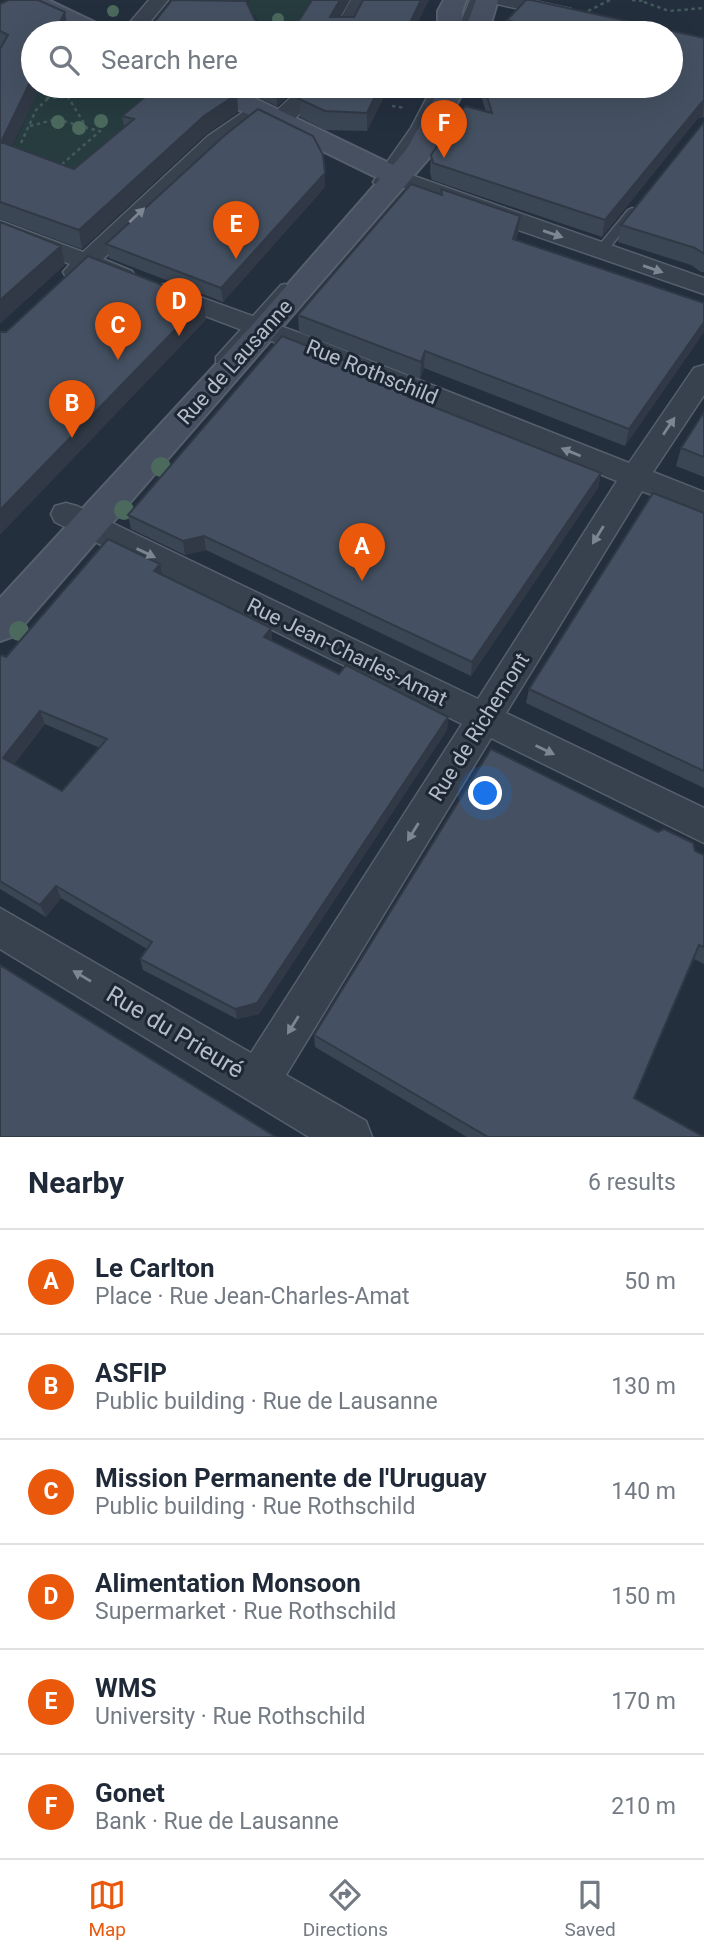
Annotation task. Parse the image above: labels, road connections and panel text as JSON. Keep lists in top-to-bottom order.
{
  "streets": {
    "main road": ["Rue de Lausanne"],
    "street": [
      "Rue Rothschild",
      "Rue Jean-Charles-Amat",
      "Rue de Richemont",
      "Rue du Prieuré"
    ]
  },
  "crossings": [
    ["Rue de Lausanne", "Rue Rothschild"],
    ["Rue de Lausanne", "Rue Jean-Charles-Amat"],
    ["Rue Rothschild", "Rue de Richemont"],
    ["Rue Jean-Charles-Amat", "Rue de Richemont"],
    ["Rue de Richemont", "Rue du Prieuré"]
  ],
  "one_way": ["Rue Jean-Charles-Amat", "Rue du Prieuré"],
  "page": {
    "search": "Search here",
    "pins": [
      "F",
      "E",
      "D",
      "C",
      "B",
      "A"
    ],
    "heading": ["Nearby", "6 results"],
    "list": [
      {
        "mark": "A",
        "name": "Le Carlton",
        "note": "Place · Rue Jean-Charles-Amat",
        "value": "50 m"
      },
      {
        "mark": "B",
        "name": "ASFIP",
        "note": "Public building · Rue de Lausanne",
        "value": "130 m"
      },
      {
        "mark": "C",
        "name": "Mission Permanente de l'Uruguay",
        "note": "Public building · Rue Rothschild",
        "value": "140 m"
      },
      {
        "mark": "D",
        "name": "Alimentation Monsoon",
        "note": "Supermarket · Rue Rothschild",
        "value": "150 m"
      },
      {
        "mark": "E",
        "name": "WMS",
        "note": "University · Rue Rothschild",
        "value": "170 m"
      },
      {
        "mark": "F",
        "name": "Gonet",
        "note": "Bank · Rue de Lausanne",
        "value": "210 m"
      }
    ],
    "nav": ["Map", "Directions", "Saved"]
  }
}
